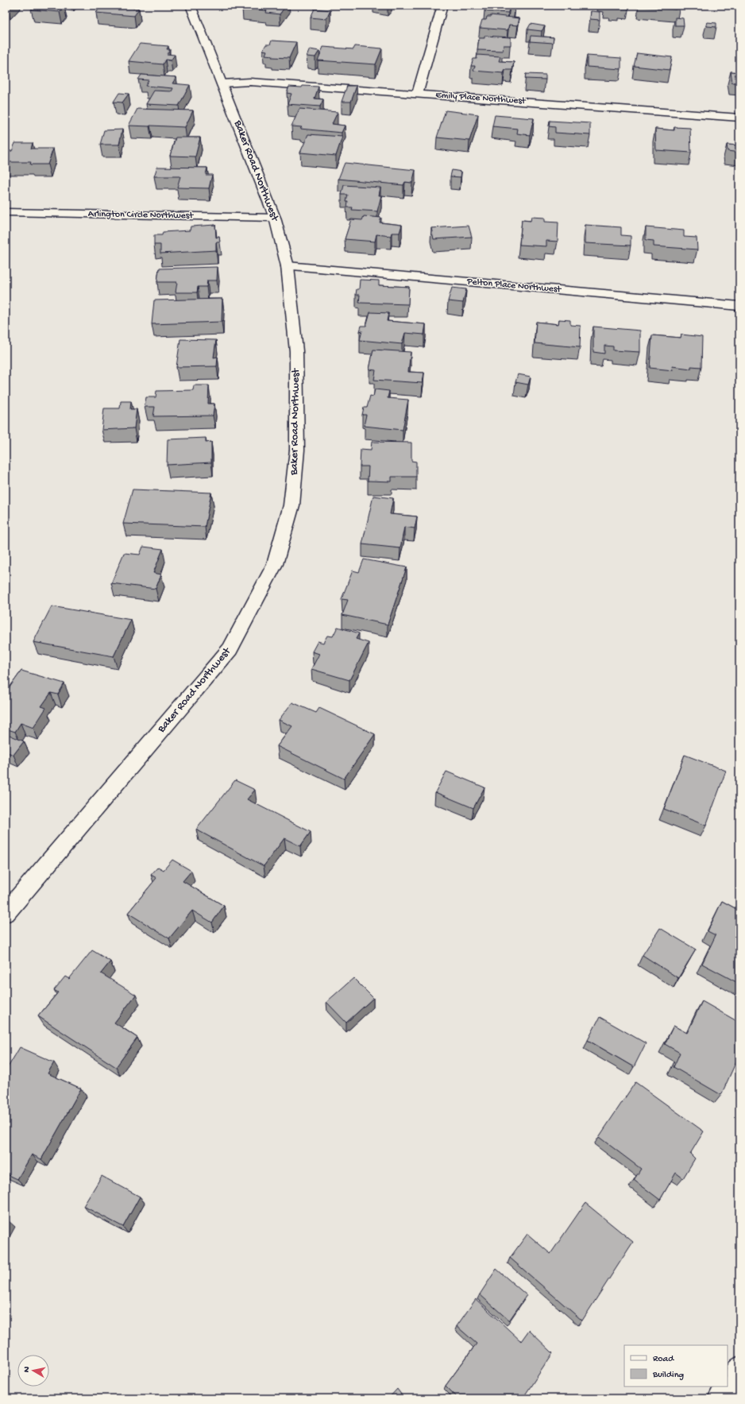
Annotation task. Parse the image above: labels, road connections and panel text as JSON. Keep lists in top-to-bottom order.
{
  "streets": {
    "street": [
      "Emily Place Northwest",
      "Baker Road Northwest",
      "Arlington Circle Northwest",
      "Pelton Place Northwest"
    ]
  },
  "crossings": [
    ["Emily Place Northwest", "Baker Road Northwest"],
    ["Baker Road Northwest", "Arlington Circle Northwest"],
    ["Baker Road Northwest", "Pelton Place Northwest"]
  ],
  "legend": ["Road", "Building"],
  "north": "left"
}
